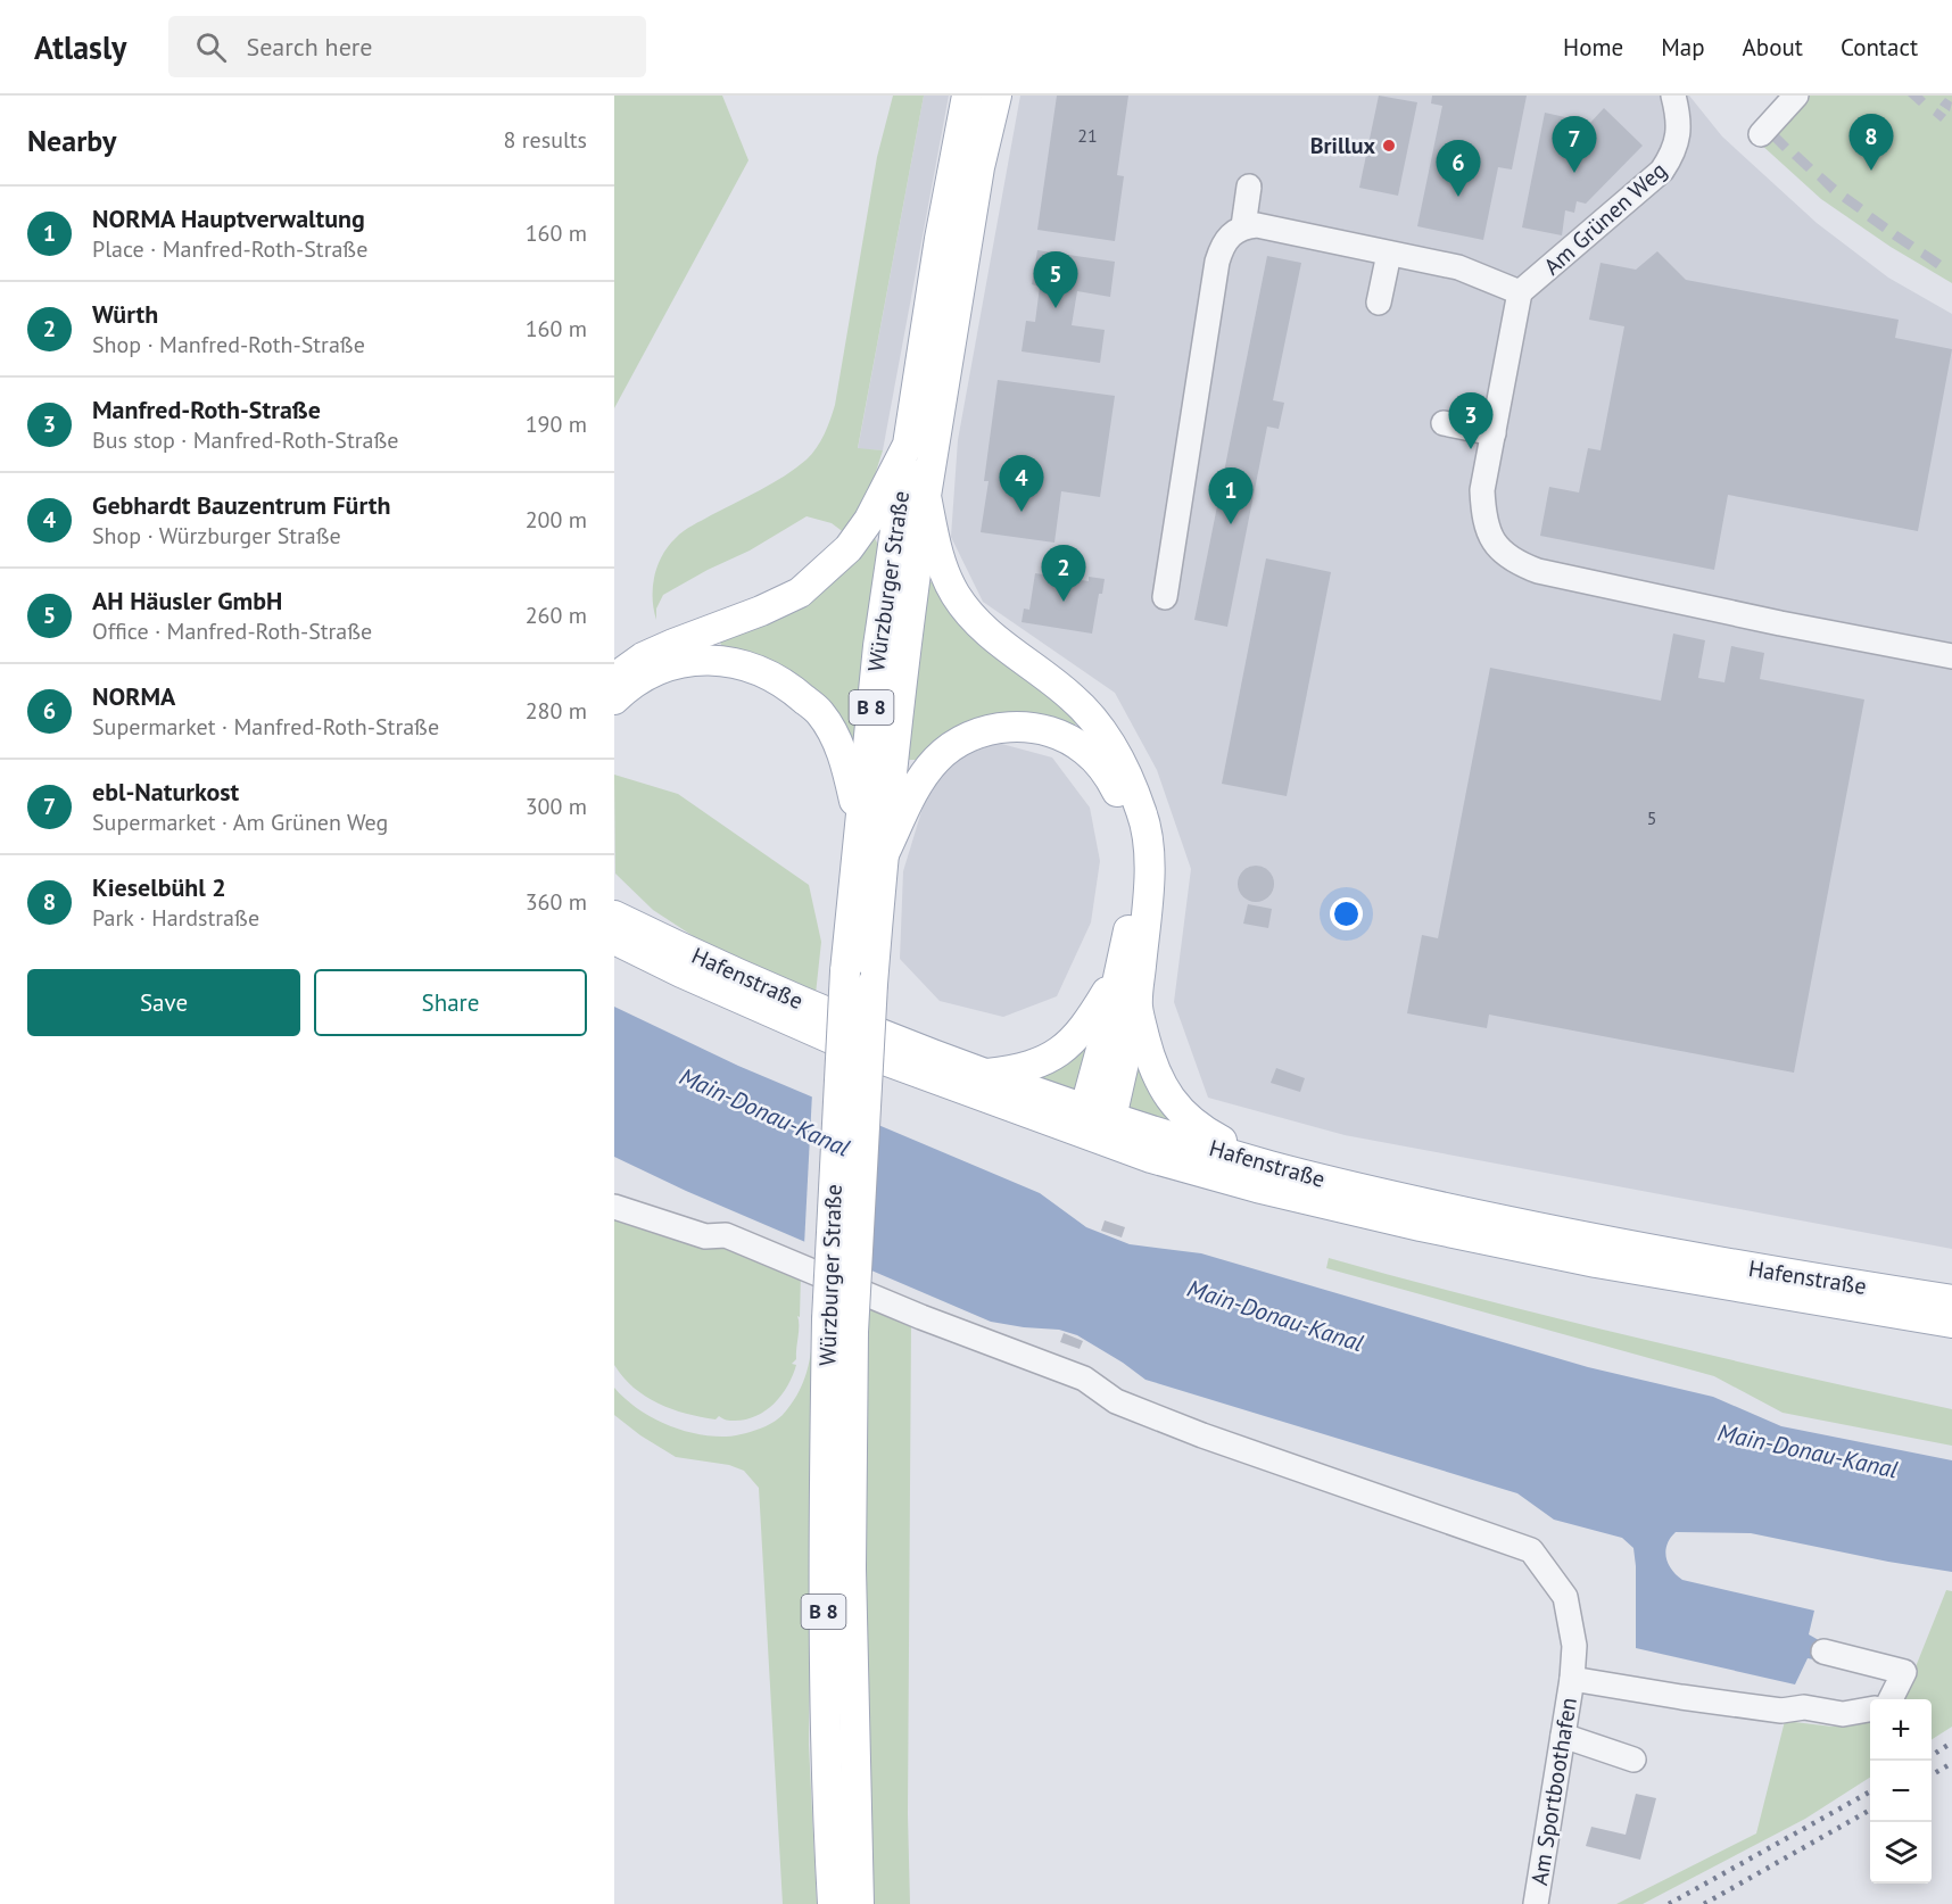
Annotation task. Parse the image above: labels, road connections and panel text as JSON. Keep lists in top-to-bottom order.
{
  "streets": {
    "main road": ["Würzburger Straße", "B 8", "Hafenstraße"],
    "street": ["Am Grünen Weg", "Am Sportboothafen"]
  },
  "crossings": [
    ["Würzburger Straße", "B 8"]
  ],
  "water": ["Main-Donau-Kanal"],
  "places": ["Brillux"],
  "house_numbers": ["21", "5"],
  "page": {
    "header": "Atlasly",
    "search": "Search here",
    "nav": [
      "Home",
      "Map",
      "About",
      "Contact"
    ],
    "heading": ["Nearby", "8 results"],
    "pins": [
      "8",
      "7",
      "6",
      "5",
      "3",
      "4",
      "1",
      "2"
    ],
    "list": [
      {
        "mark": "1",
        "name": "NORMA Hauptverwaltung",
        "note": "Place · Manfred-Roth-Straße",
        "value": "160 m"
      },
      {
        "mark": "2",
        "name": "Würth",
        "note": "Shop · Manfred-Roth-Straße",
        "value": "160 m"
      },
      {
        "mark": "3",
        "name": "Manfred-Roth-Straße",
        "note": "Bus stop · Manfred-Roth-Straße",
        "value": "190 m"
      },
      {
        "mark": "4",
        "name": "Gebhardt Bauzentrum Fürth",
        "note": "Shop · Würzburger Straße",
        "value": "200 m"
      },
      {
        "mark": "5",
        "name": "AH Häusler GmbH",
        "note": "Office · Manfred-Roth-Straße",
        "value": "260 m"
      },
      {
        "mark": "6",
        "name": "NORMA",
        "note": "Supermarket · Manfred-Roth-Straße",
        "value": "280 m"
      },
      {
        "mark": "7",
        "name": "ebl-Naturkost",
        "note": "Supermarket · Am Grünen Weg",
        "value": "300 m"
      },
      {
        "mark": "8",
        "name": "Kieselbühl 2",
        "note": "Park · Hardstraße",
        "value": "360 m"
      }
    ],
    "buttons": ["Save", "Share"],
    "map_buttons": ["+", "−"]
  }
}
